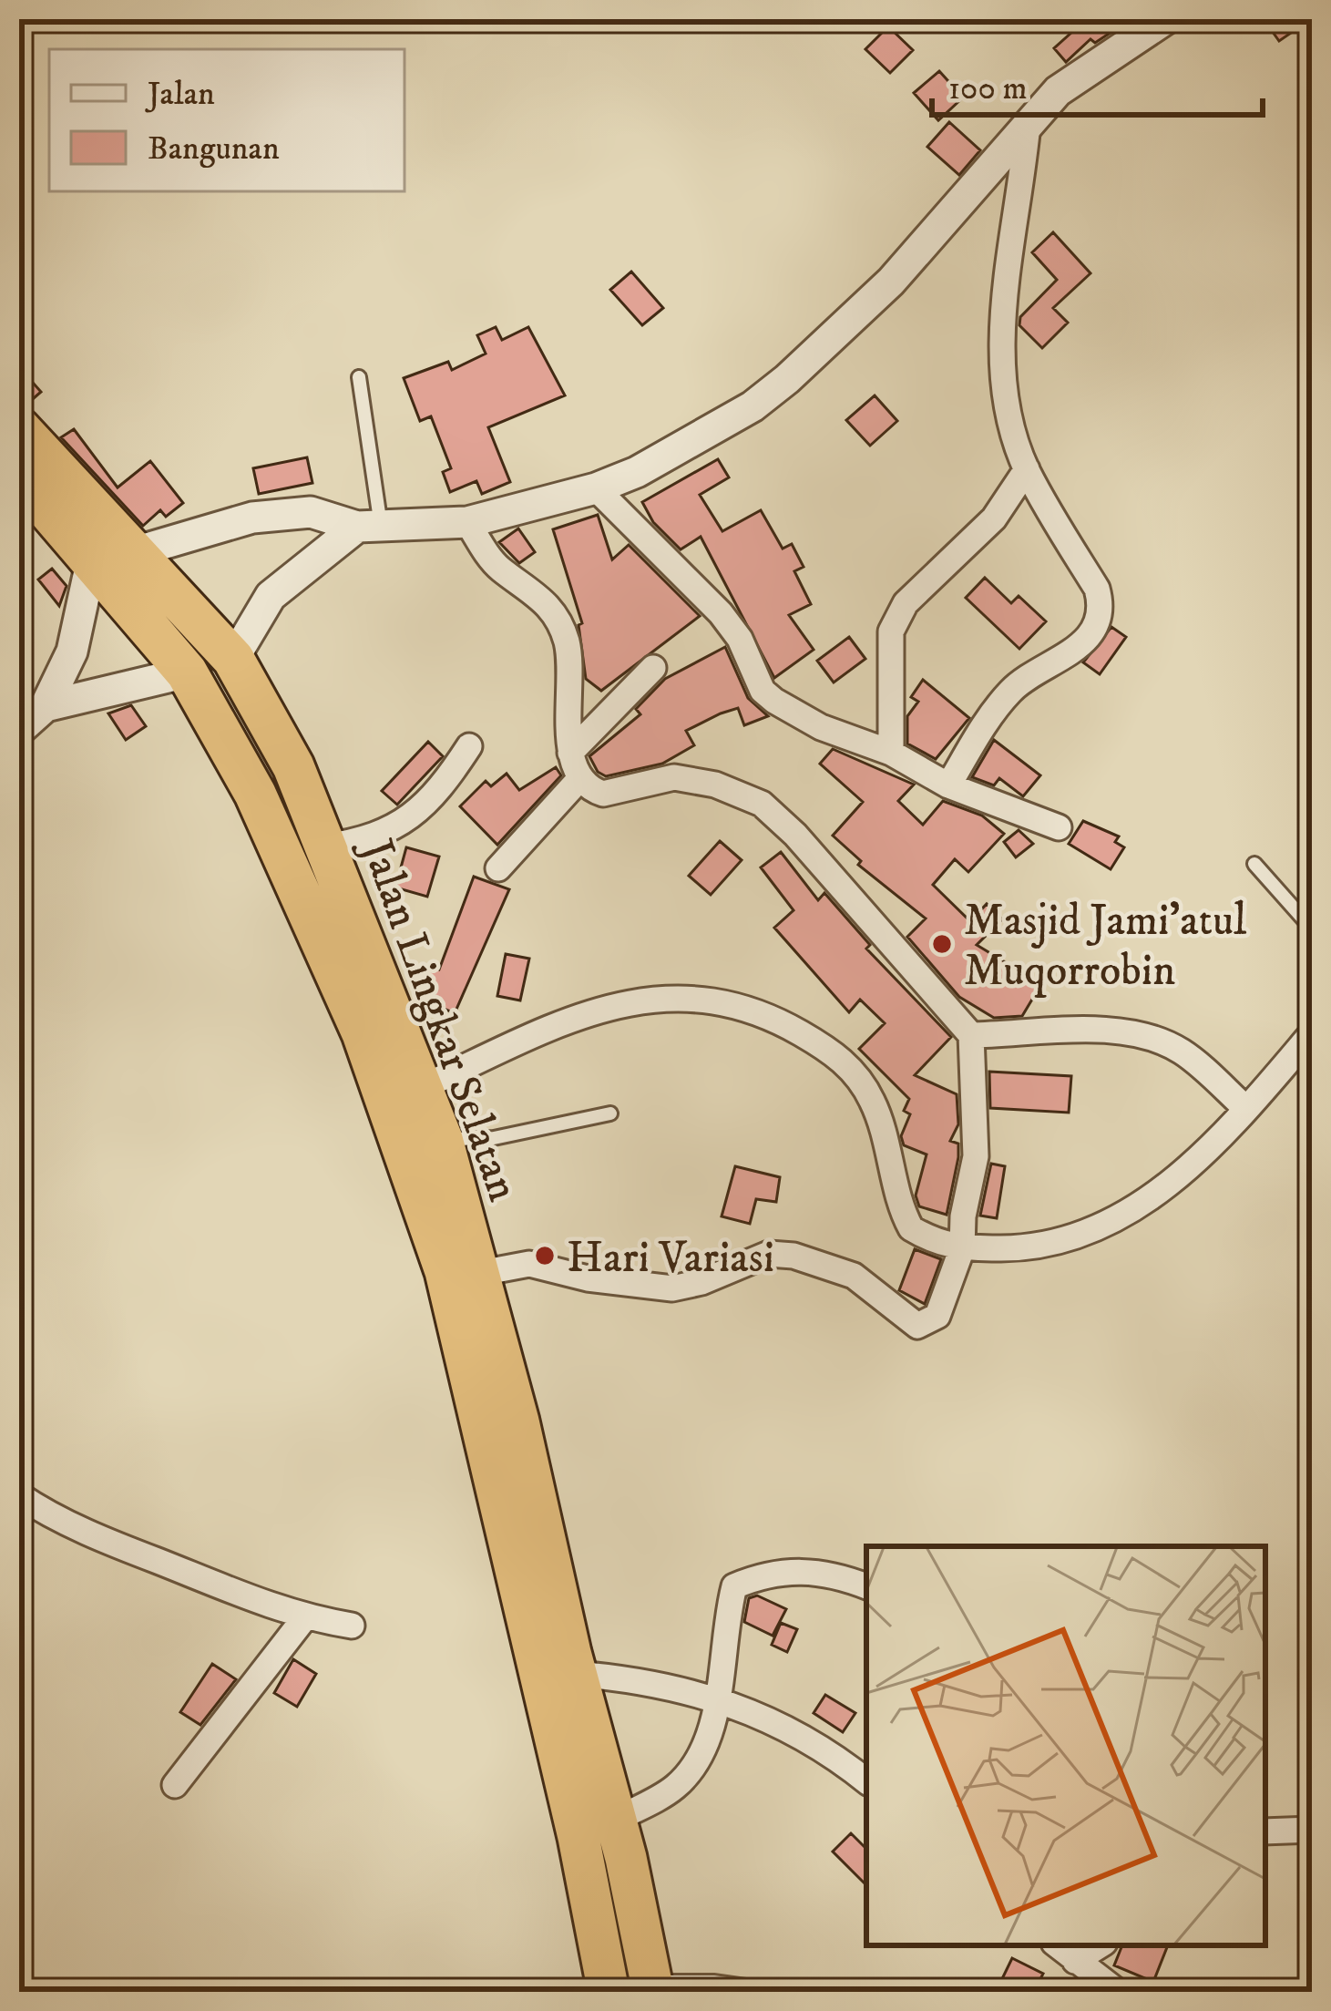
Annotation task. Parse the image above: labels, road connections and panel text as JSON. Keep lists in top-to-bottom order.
{
  "streets": {
    "highway": ["Jalan Lingkar Selatan"]
  },
  "places": ["Masjid Jami'atul Muqorrobin", "Hari Variasi"],
  "legend": ["Jalan", "Bangunan"],
  "scale_bar": "100 m"
}
